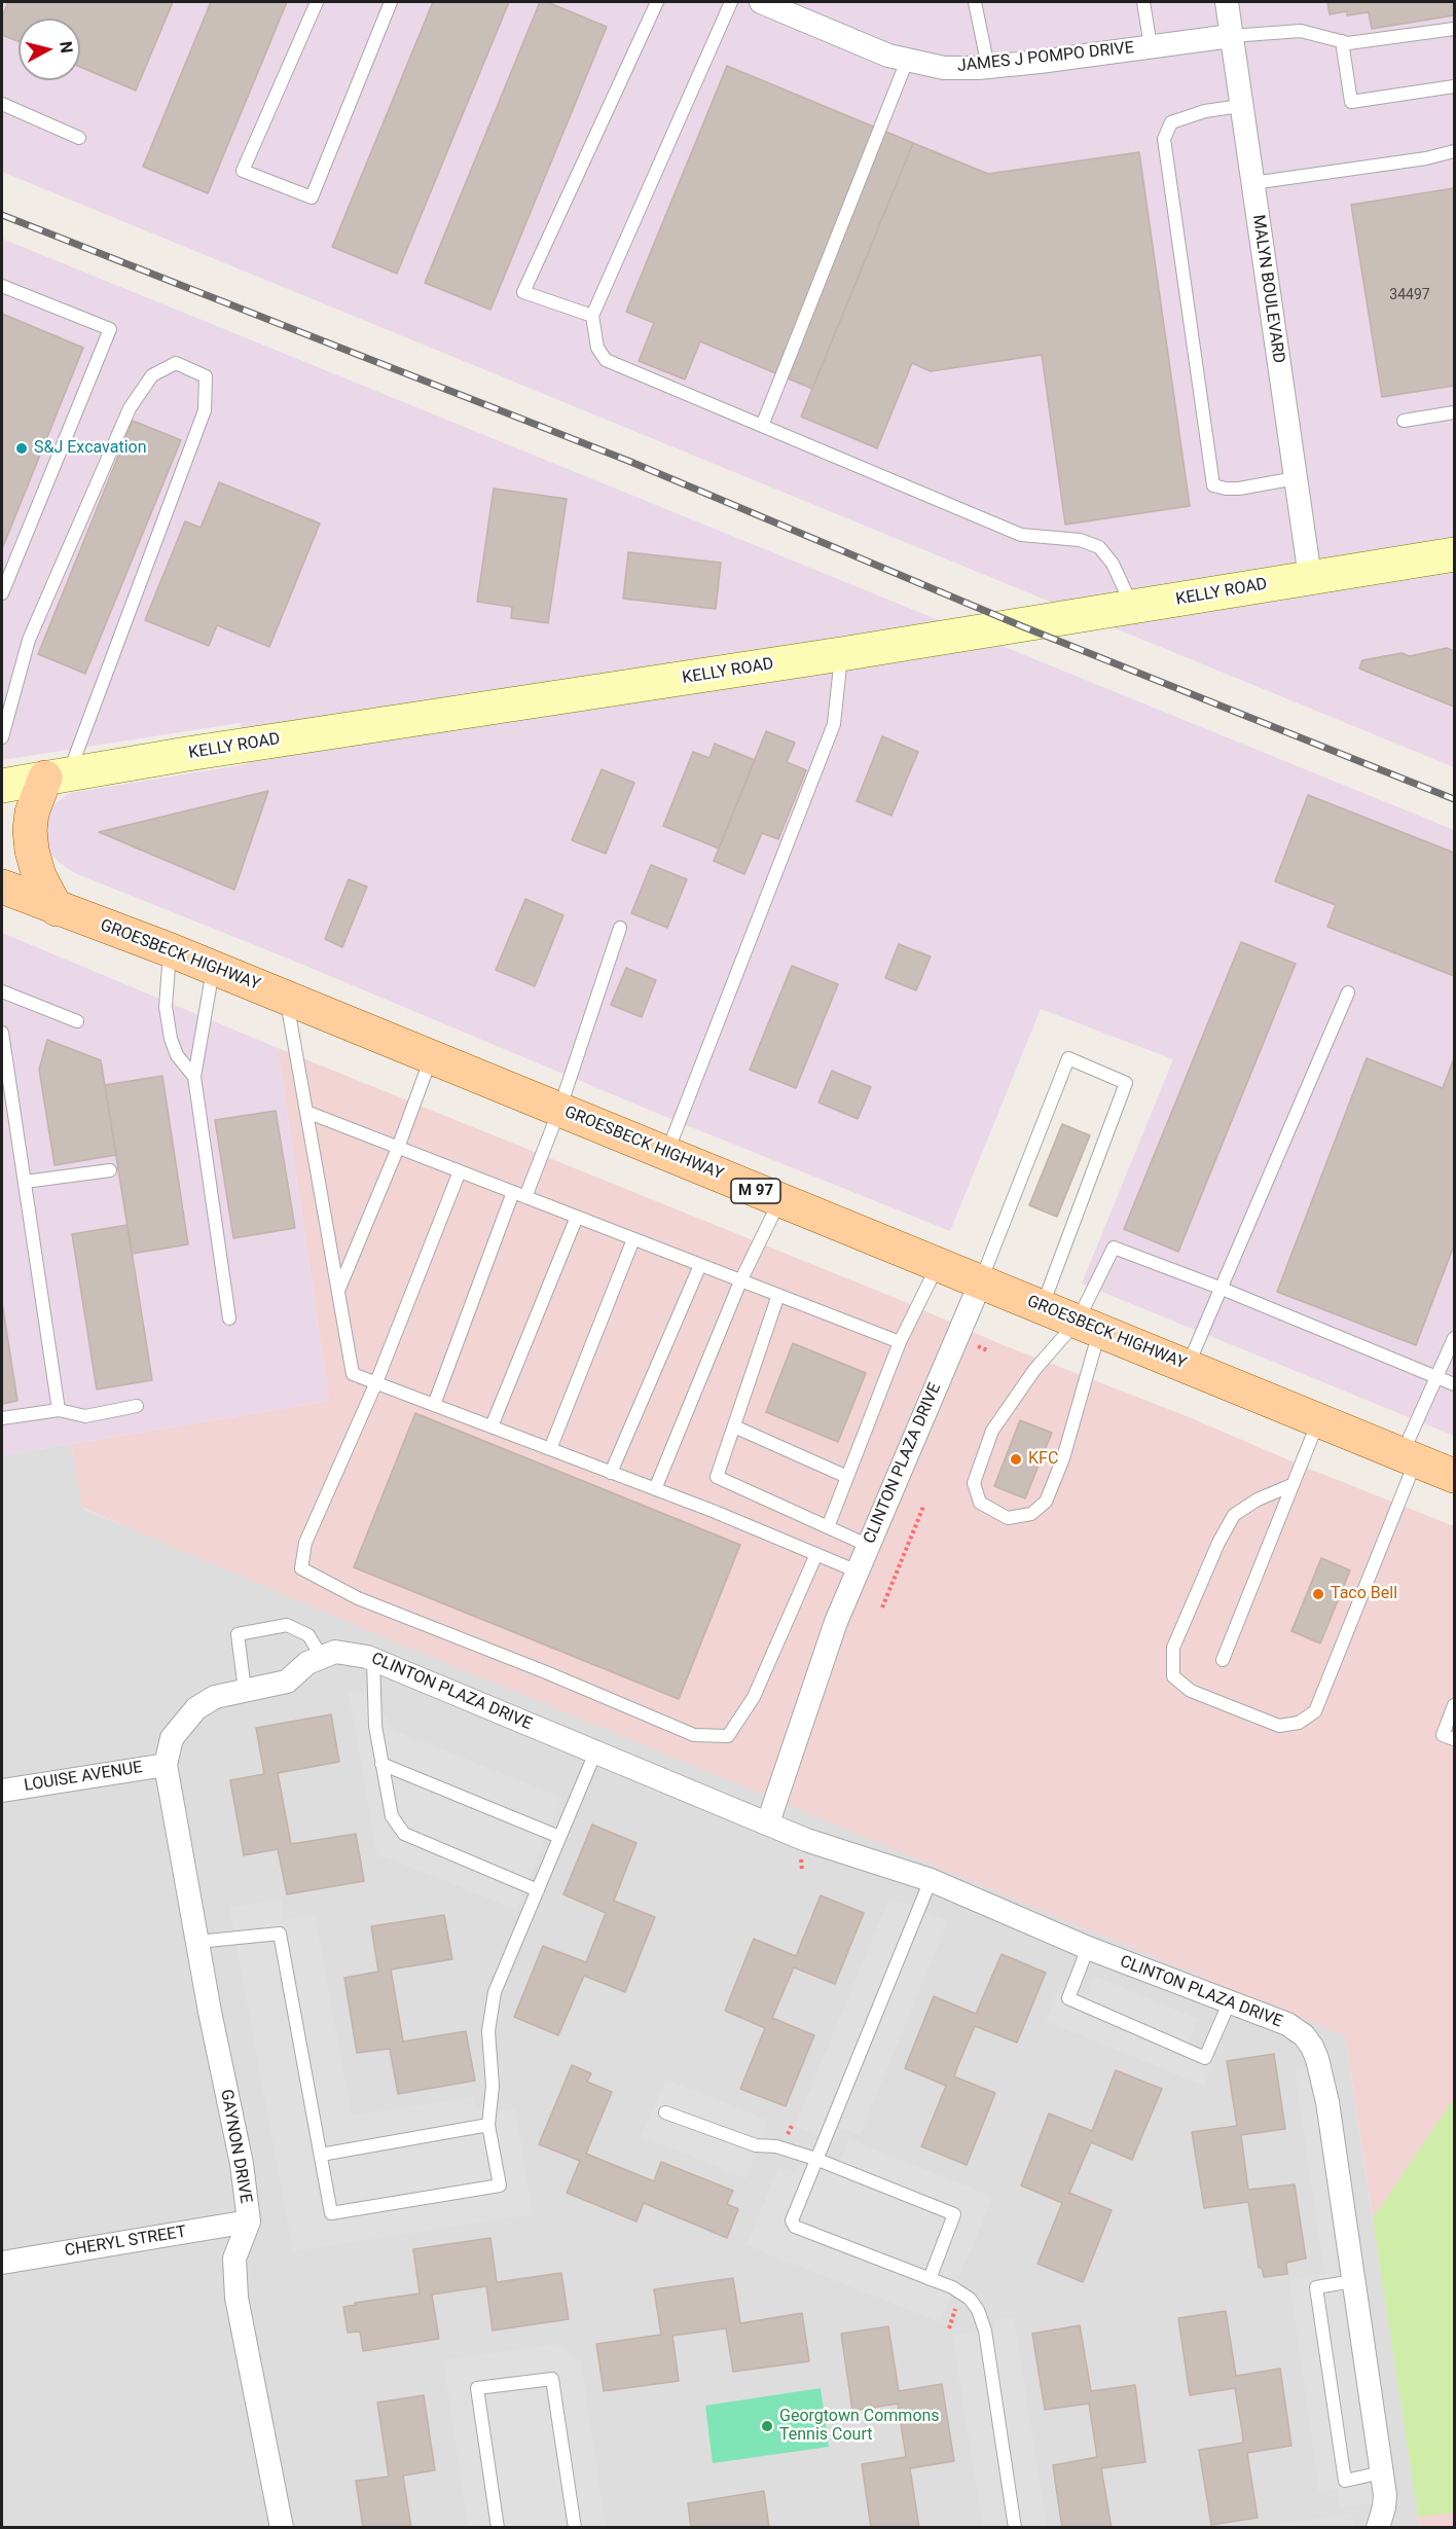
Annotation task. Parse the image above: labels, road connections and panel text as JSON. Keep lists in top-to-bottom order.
{
  "streets": {
    "main road": ["GROESBECK HIGHWAY", "M 97"],
    "street": [
      "JAMES J POMPO DRIVE",
      "MALYN BOULEVARD",
      "KELLY ROAD",
      "CLINTON PLAZA DRIVE",
      "LOUISE AVENUE",
      "GAYNON DRIVE",
      "CHERYL STREET"
    ]
  },
  "crossings": [
    ["JAMES J POMPO DRIVE", "MALYN BOULEVARD"],
    ["MALYN BOULEVARD", "KELLY ROAD"],
    ["GROESBECK HIGHWAY", "CLINTON PLAZA DRIVE"],
    ["LOUISE AVENUE", "GAYNON DRIVE"],
    ["GAYNON DRIVE", "CHERYL STREET"]
  ],
  "places": [
    "S&J Excavation",
    "KFC",
    "Taco Bell",
    "Georgtown Commons Tennis Court"
  ],
  "house_numbers": ["34497"],
  "north": "right"
}
